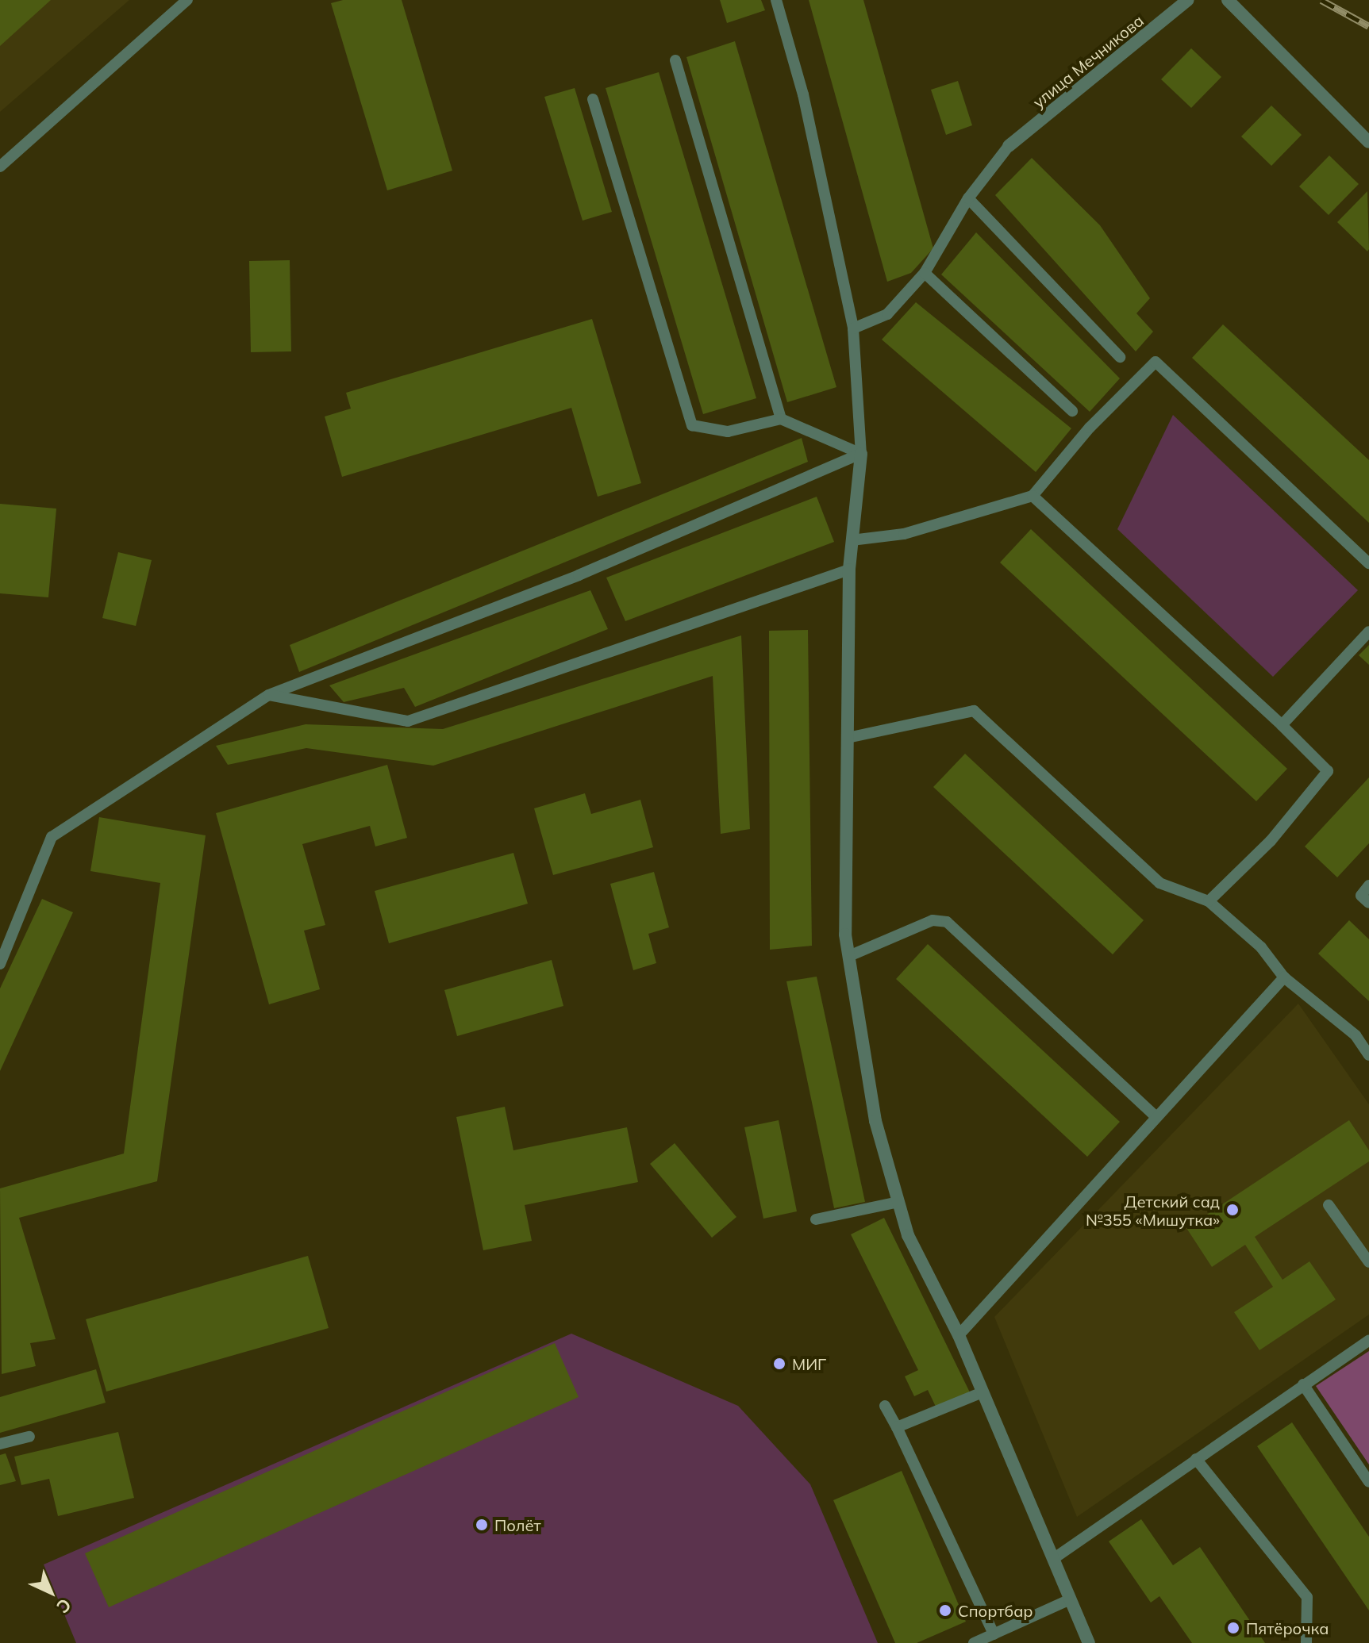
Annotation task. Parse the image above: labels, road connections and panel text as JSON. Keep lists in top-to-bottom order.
{
  "streets": {
    "street": ["улица Мечникова"]
  },
  "places": [
    "Детский сад №355 «Мишутка»",
    "МИГ",
    "Полёт",
    "Спортбар",
    "Пятёрочка"
  ],
  "north": "bottom right"
}
